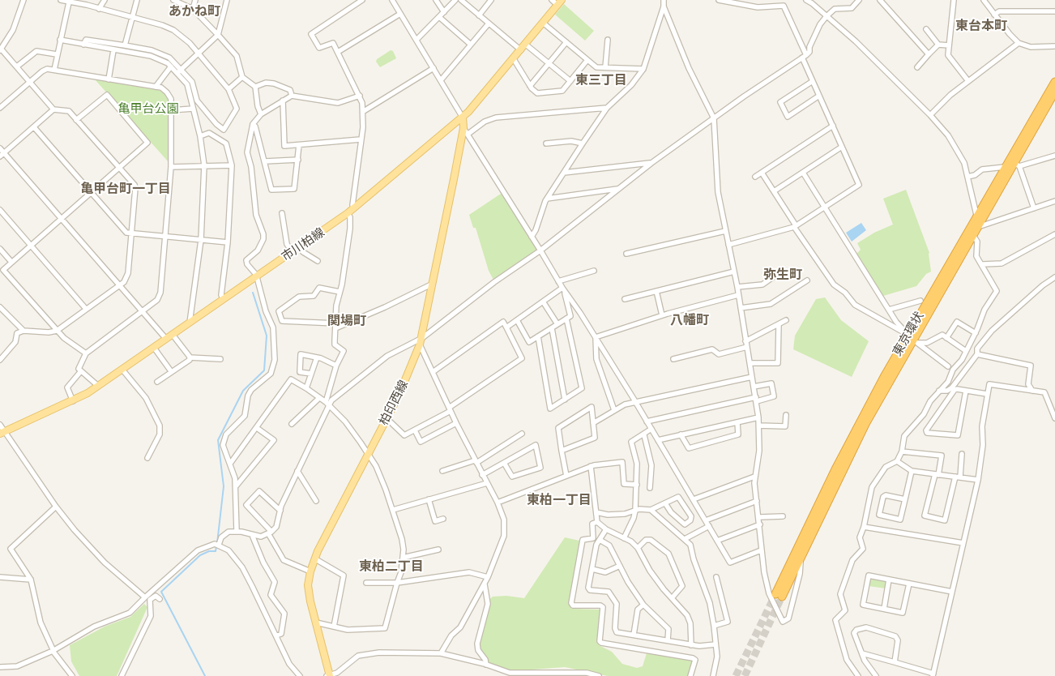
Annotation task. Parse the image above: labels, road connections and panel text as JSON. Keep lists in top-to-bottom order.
{
  "streets": {
    "highway": ["東京環状"],
    "main road": ["市川柏線", "柏印西線"]
  },
  "crossings": [
    ["市川柏線", "柏印西線"]
  ],
  "districts": [
    "あかね町",
    "東台本町",
    "東三丁目",
    "亀甲台町一丁目",
    "弥生町",
    "八幡町",
    "関場町",
    "東柏一丁目",
    "東柏二丁目"
  ],
  "parks": ["亀甲台公園"]
}
